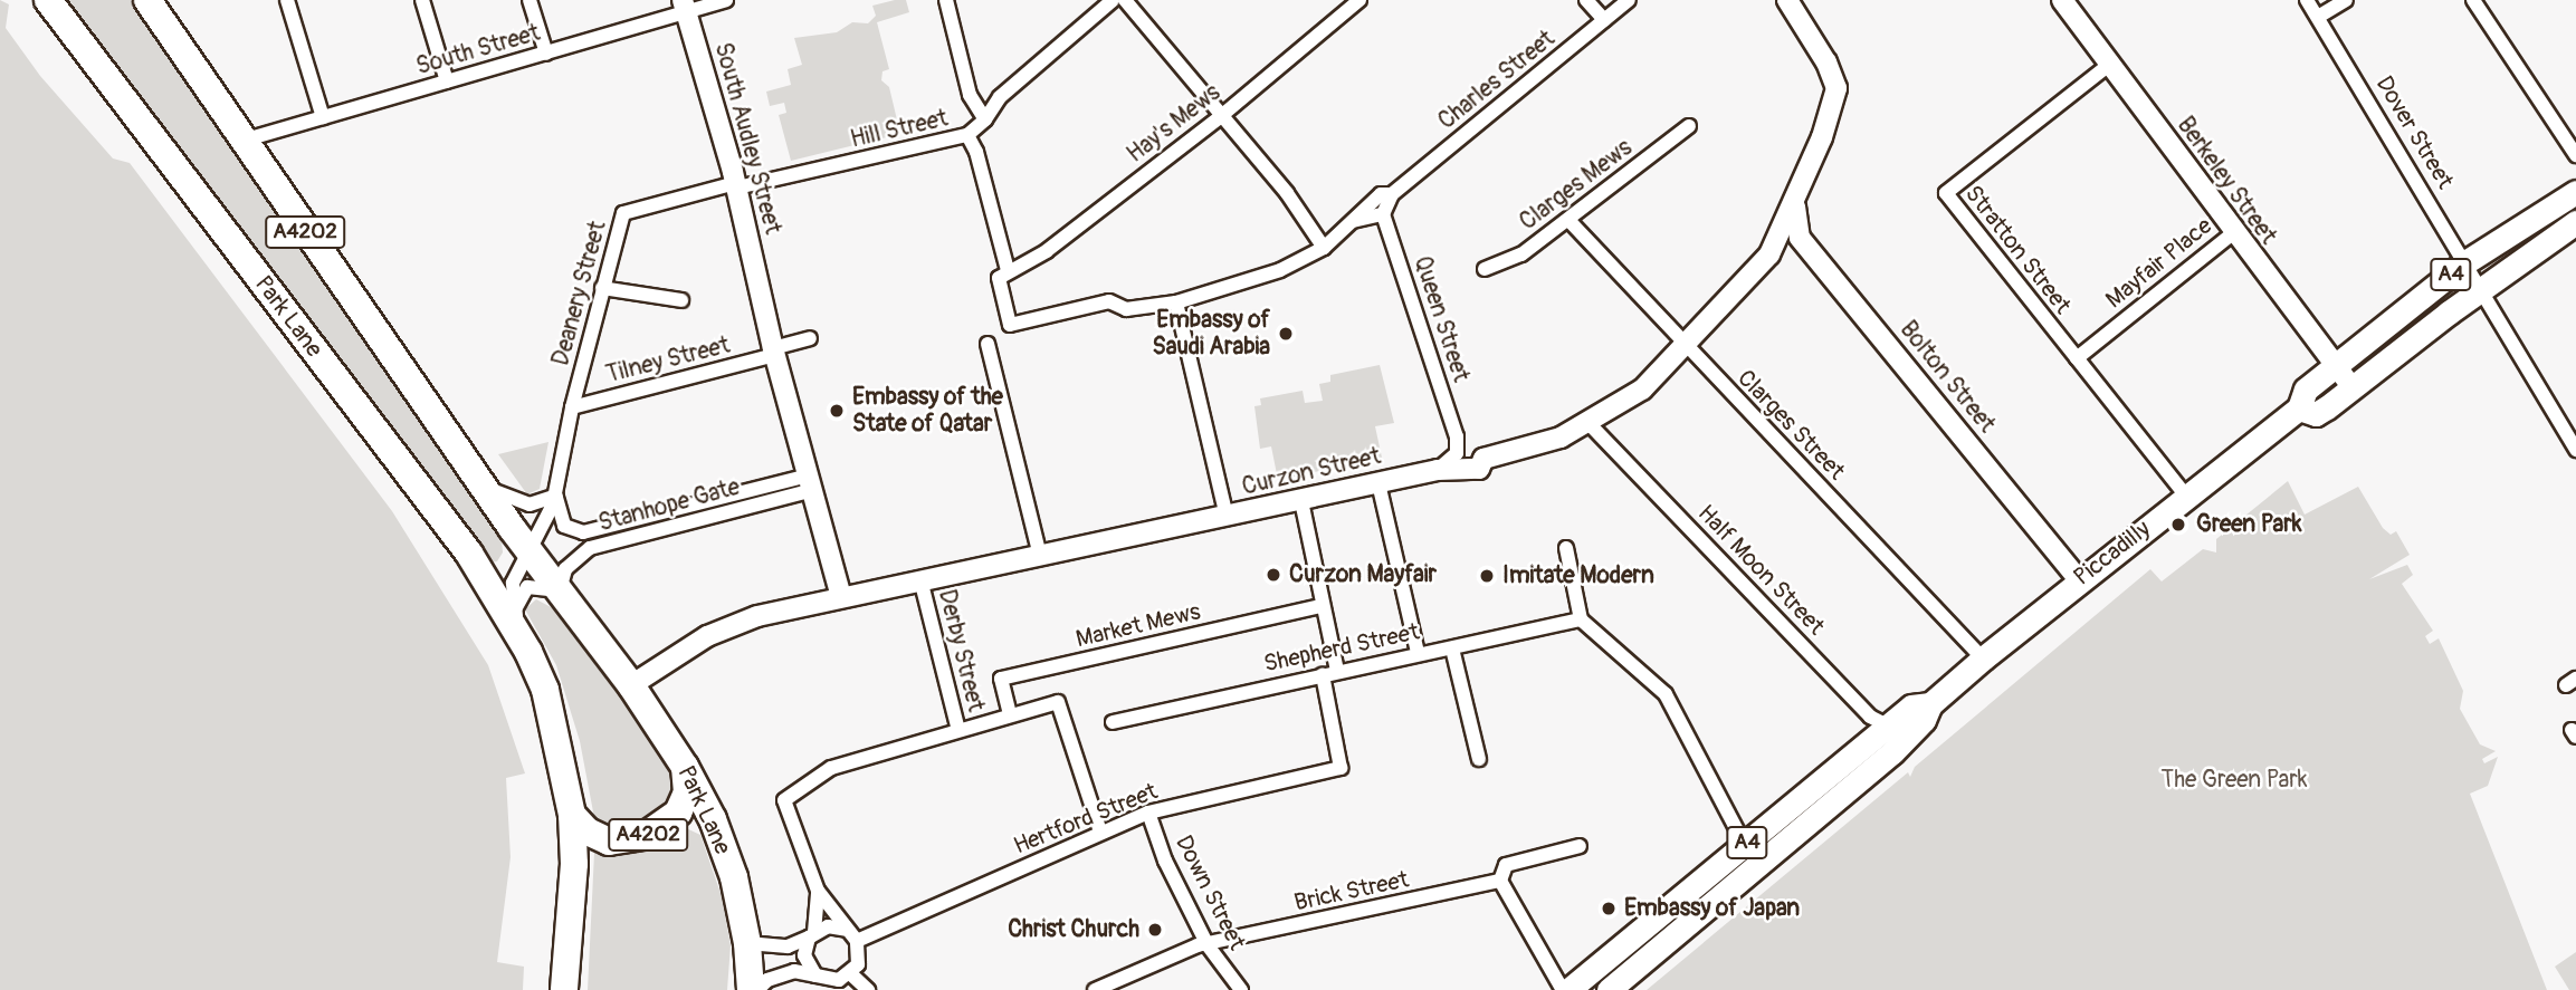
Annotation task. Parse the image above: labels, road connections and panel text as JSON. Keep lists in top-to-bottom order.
{
  "streets": {
    "highway": ["A4202", "Park Lane"],
    "main road": ["A4", "Piccadilly"],
    "street": [
      "South Street",
      "Charles Street",
      "Hay's Mews",
      "Hill Street",
      "Dover Street",
      "South Audley Street",
      "Berkeley Street",
      "Clarges Mews",
      "Stratton Street",
      "Mayfair Place",
      "Deanery Street",
      "Queen Street",
      "Tilney Street",
      "Bolton Street",
      "Clarges Street",
      "Curzon Street",
      "Stanhope Gate",
      "Half Moon Street",
      "Market Mews",
      "Shepherd Street",
      "Derby Street",
      "Hertford Street",
      "Brick Street",
      "Down Street"
    ]
  },
  "crossings": [
    ["South Street", "South Audley Street"],
    ["South Street", "Park Lane"],
    ["Charles Street", "Hay's Mews"],
    ["Charles Street", "Queen Street"],
    ["Hill Street", "South Audley Street"],
    ["Hill Street", "Deanery Street"],
    ["Dover Street", "Piccadilly"],
    ["South Audley Street", "Deanery Street"],
    ["South Audley Street", "Tilney Street"],
    ["Berkeley Street", "Stratton Street"],
    ["Berkeley Street", "Mayfair Place"],
    ["Berkeley Street", "Piccadilly"],
    ["Clarges Mews", "Clarges Street"],
    ["A4202", "Park Lane"],
    ["Stratton Street", "Mayfair Place"],
    ["Stratton Street", "Piccadilly"],
    ["Deanery Street", "Tilney Street"],
    ["Park Lane", "Curzon Street"],
    ["Park Lane", "Stanhope Gate"],
    ["Park Lane", "Hertford Street"],
    ["Bolton Street", "Curzon Street"],
    ["Bolton Street", "Piccadilly"],
    ["Clarges Street", "Curzon Street"],
    ["Clarges Street", "Piccadilly"],
    ["Curzon Street", "Half Moon Street"],
    ["Curzon Street", "Derby Street"],
    ["Piccadilly", "Half Moon Street"],
    ["Shepherd Street", "Hertford Street"],
    ["Hertford Street", "Down Street"],
    ["Brick Street", "Down Street"]
  ],
  "parks": ["The Green Park"],
  "places": [
    "Embassy of Saudi Arabia",
    "Embassy of the State of Qatar",
    "Green Park",
    "Curzon Mayfair",
    "Imitate Modern",
    "Embassy of Japan",
    "Christ Church"
  ]
}
